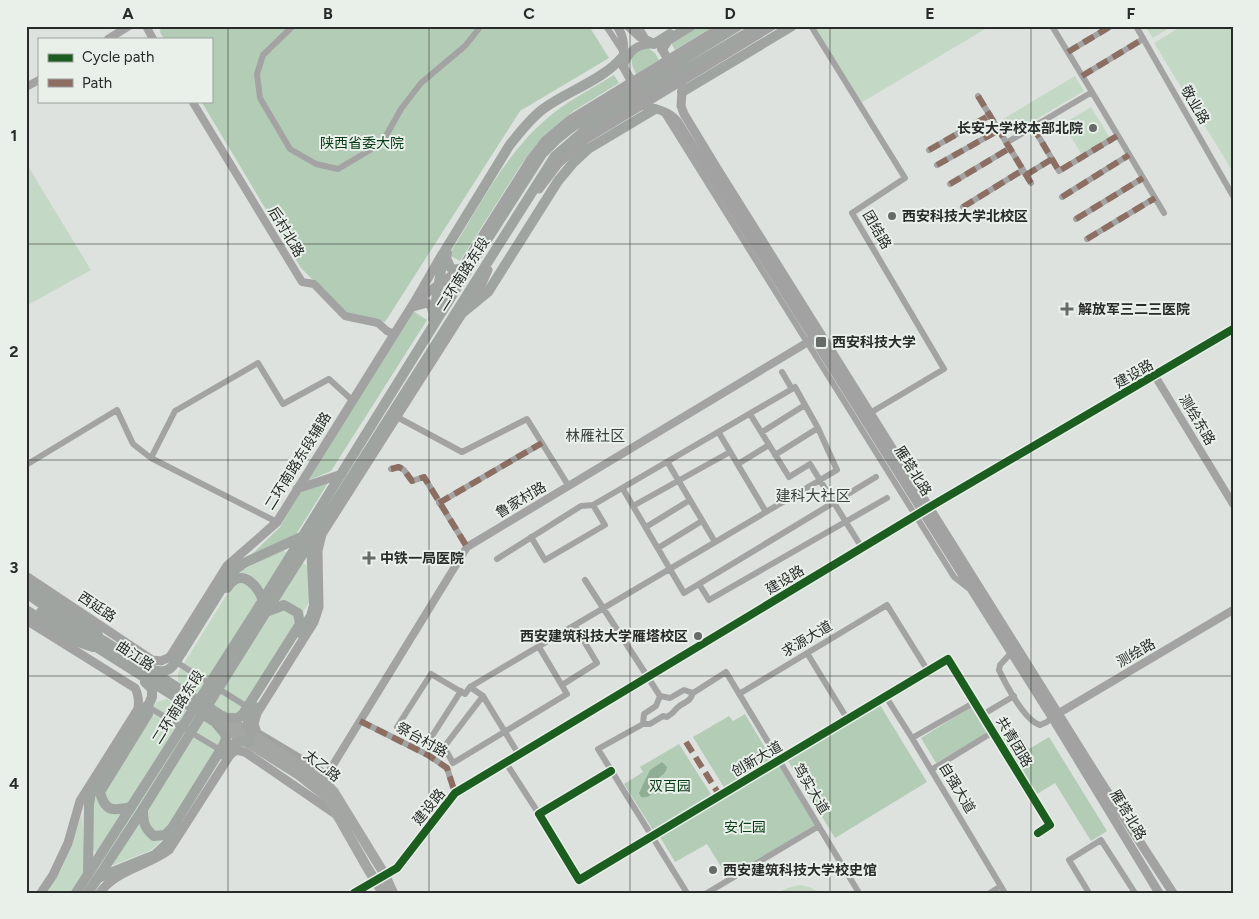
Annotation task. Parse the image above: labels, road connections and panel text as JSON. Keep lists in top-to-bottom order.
{
  "streets": {
    "highway": ["二环南路东段", "曲江路"],
    "main road": [
      "二环南路东段辅路",
      "雁塔北路",
      "西延路",
      "太乙路"
    ],
    "street": [
      "敬业路",
      "团结路",
      "后村北路",
      "建设路",
      "测绘东路",
      "鲁家村路",
      "求源大道",
      "测绘路",
      "祭台村路",
      "共青团路",
      "创新大道",
      "自强大道",
      "笃实大道"
    ]
  },
  "crossings": [
    ["团结路", "雁塔北路"],
    ["后村北路", "二环南路东段辅路"],
    ["建设路", "测绘东路"],
    ["建设路", "雁塔北路"],
    ["建设路", "祭台村路"],
    ["建设路", "太乙路"],
    ["雁塔北路", "鲁家村路"],
    ["雁塔北路", "测绘路"],
    ["鲁家村路", "祭台村路"],
    ["西延路", "曲江路"],
    ["求源大道", "创新大道"],
    ["求源大道", "笃实大道"],
    ["曲江路", "太乙路"],
    ["共青团路", "创新大道"],
    ["创新大道", "自强大道"],
    ["创新大道", "笃实大道"]
  ],
  "districts": ["林雁社区", "建科大社区"],
  "parks": ["陕西省委大院", "双百园", "安仁园"],
  "places": {
    "other": [
      "长安大学校本部北院",
      "西安科技大学北校区",
      "西安建筑科技大学雁塔校区",
      "西安建筑科技大学校史馆"
    ],
    "health": ["解放军三二三医院", "中铁一局医院"],
    "transit": ["西安科技大学"]
  },
  "legend": ["Cycle path", "Path"],
  "grid": {
    "columns": [
      "A",
      "B",
      "C",
      "D",
      "E",
      "F"
    ],
    "rows": [
      "1",
      "2",
      "3",
      "4"
    ]
  }
}
